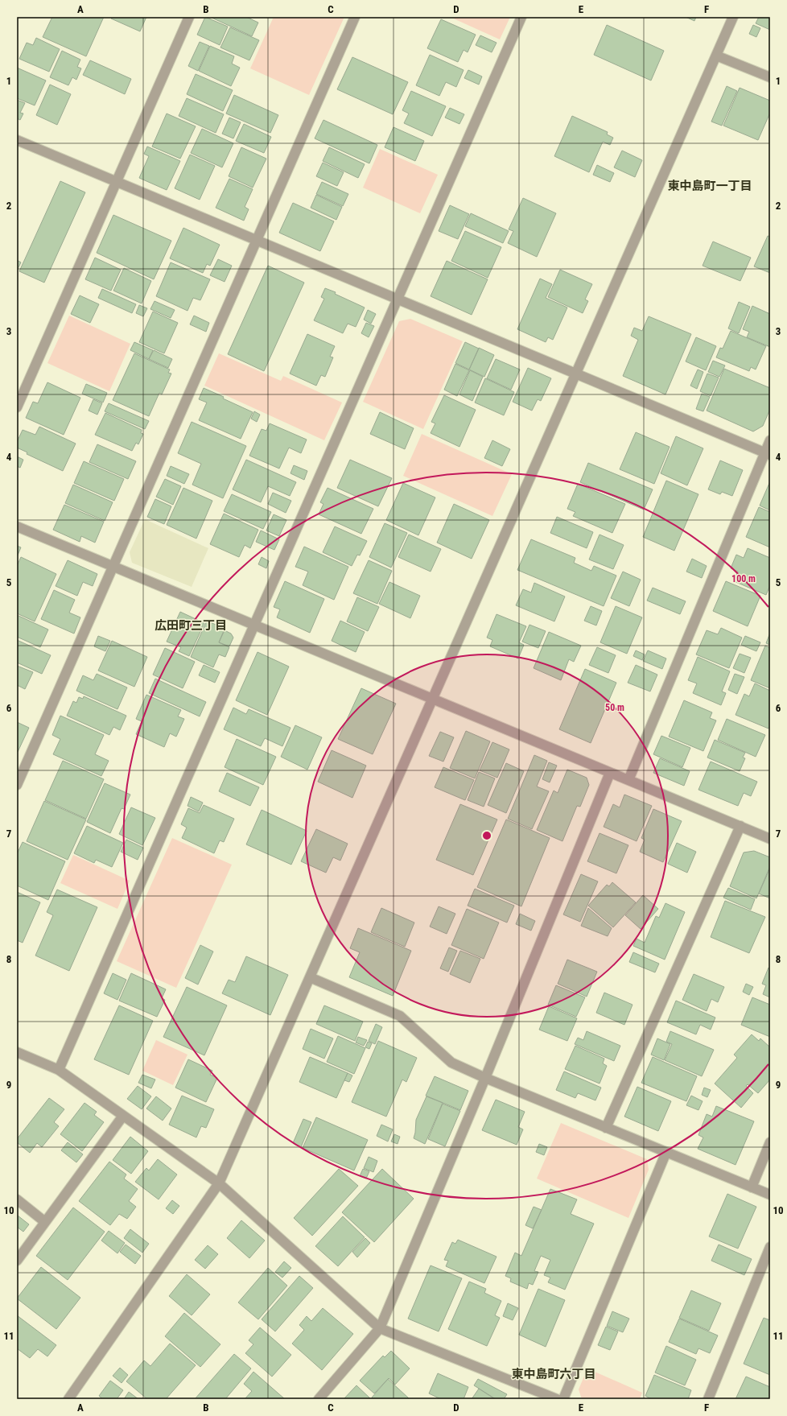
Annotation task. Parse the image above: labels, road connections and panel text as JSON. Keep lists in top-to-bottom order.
{
  "districts": ["東中島町一丁目", "広田町三丁目", "東中島町六丁目"],
  "grid": {
    "columns": [
      "A",
      "B",
      "C",
      "D",
      "E",
      "F"
    ],
    "rows": [
      "1",
      "2",
      "3",
      "4",
      "5",
      "6",
      "7",
      "8",
      "9",
      "10",
      "11"
    ]
  },
  "rings": ["100 m", "50 m"]
}
